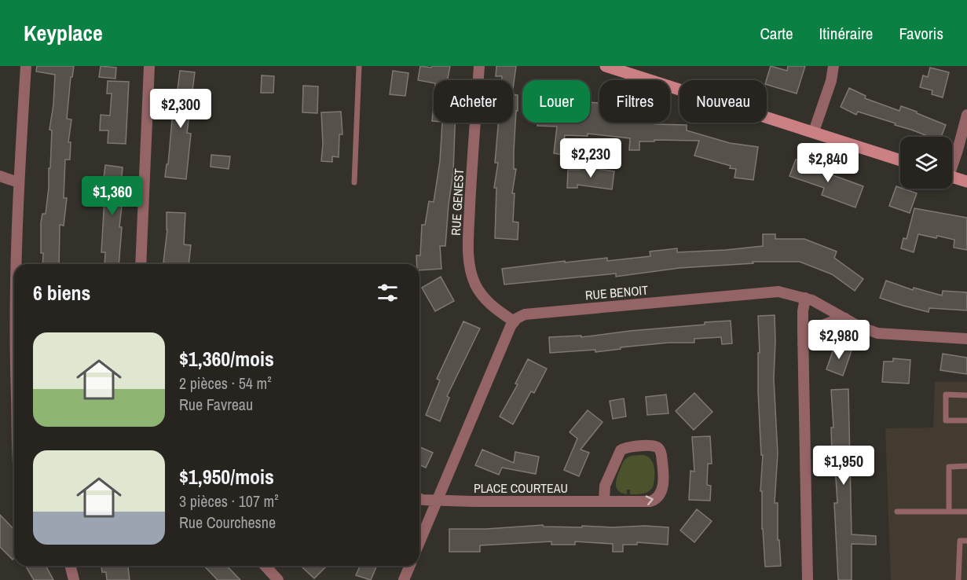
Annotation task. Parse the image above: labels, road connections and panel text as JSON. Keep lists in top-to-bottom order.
{
  "streets": {
    "street": ["RUE GENEST", "RUE BENOIT", "PLACE COURTEAU"]
  },
  "crossings": [
    ["RUE GENEST", "RUE BENOIT"]
  ],
  "page": {
    "header": "Keyplace",
    "nav": ["Carte", "Itinéraire", "Favoris"],
    "chip": [
      "Acheter",
      "Louer",
      "Filtres",
      "Nouveau"
    ],
    "price": [
      "$2,300",
      "$2,230",
      "$2,840",
      "$1,360",
      "$2,980",
      "$1,950"
    ],
    "heading": "6 biens",
    "list": [
      {
        "name": "$1,360/mois",
        "note": "2 pièces · 54 m² · Rue Favreau"
      },
      {
        "name": "$1,950/mois",
        "note": "3 pièces · 107 m² · Rue Courchesne"
      }
    ]
  }
}
